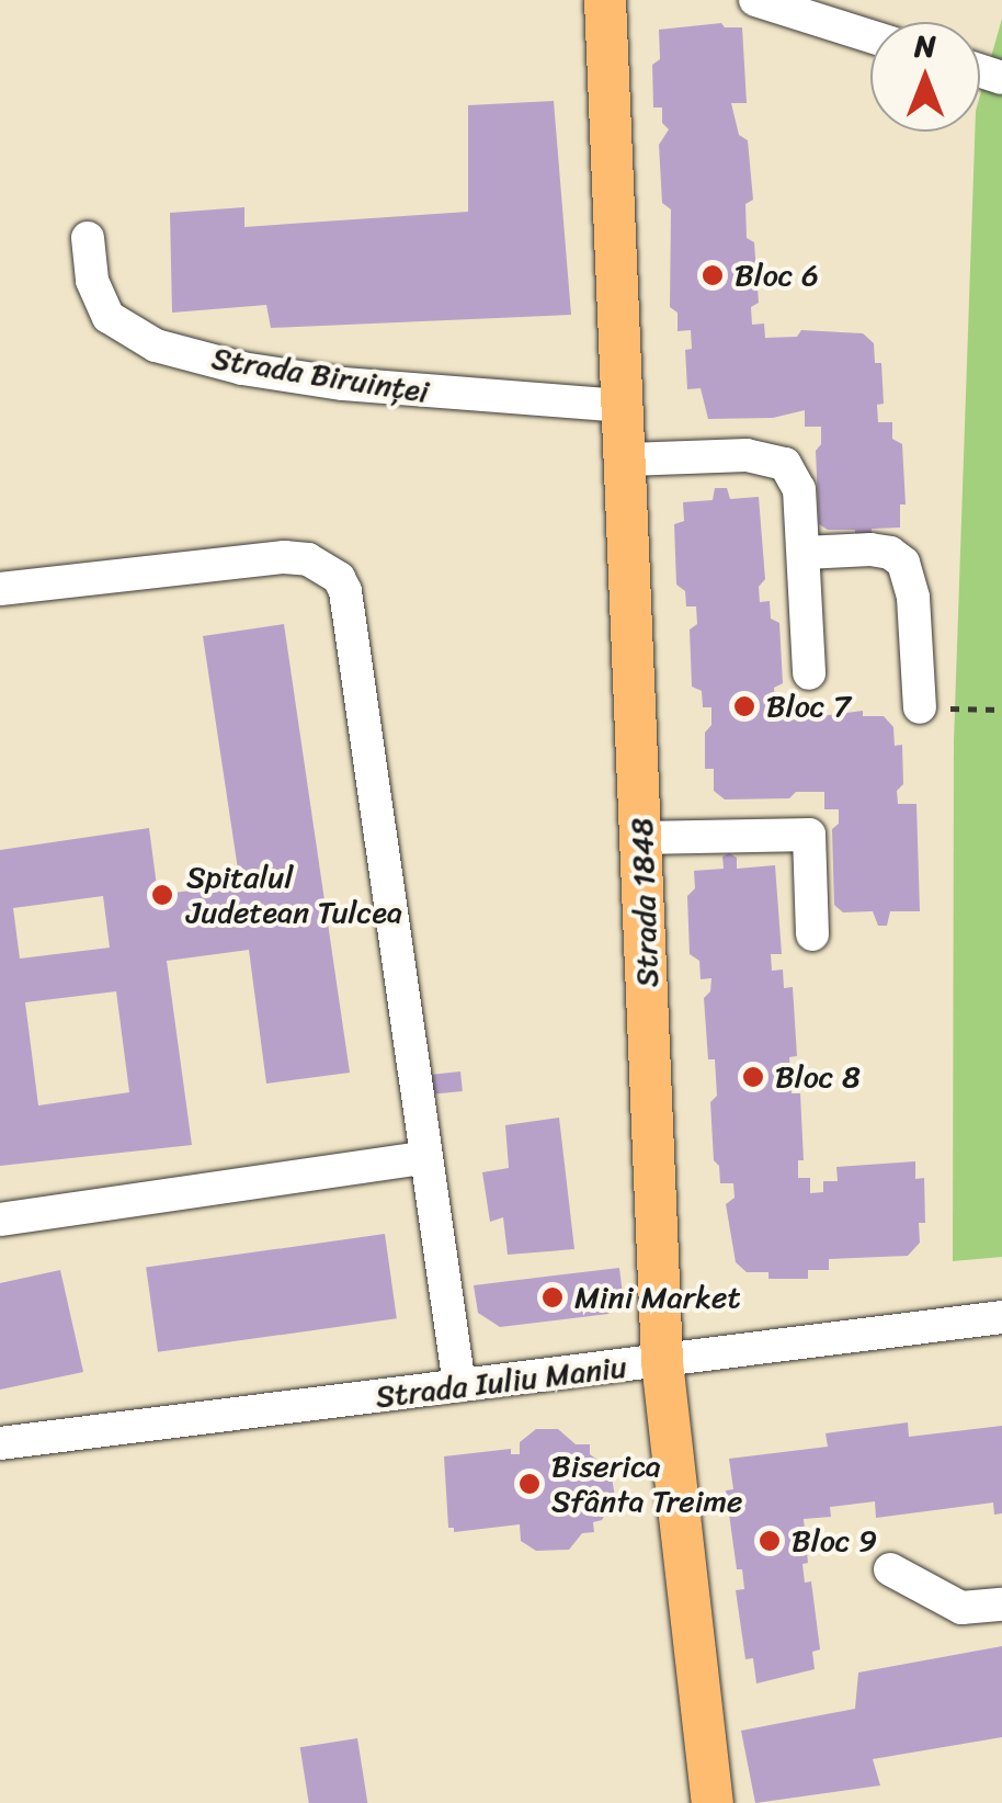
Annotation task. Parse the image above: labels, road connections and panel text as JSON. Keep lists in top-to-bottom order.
{
  "streets": {
    "main road": ["Strada 1848"],
    "street": ["Strada Biruinței", "Strada Iuliu Maniu"]
  },
  "crossings": [
    ["Strada Biruinței", "Strada 1848"],
    ["Strada 1848", "Strada Iuliu Maniu"]
  ],
  "places": [
    "Bloc 6",
    "Bloc 7",
    "Spitalul Judetean Tulcea",
    "Bloc 8",
    "Mini Market",
    "Biserica Sfânta Treime",
    "Bloc 9"
  ],
  "north": "top"
}
